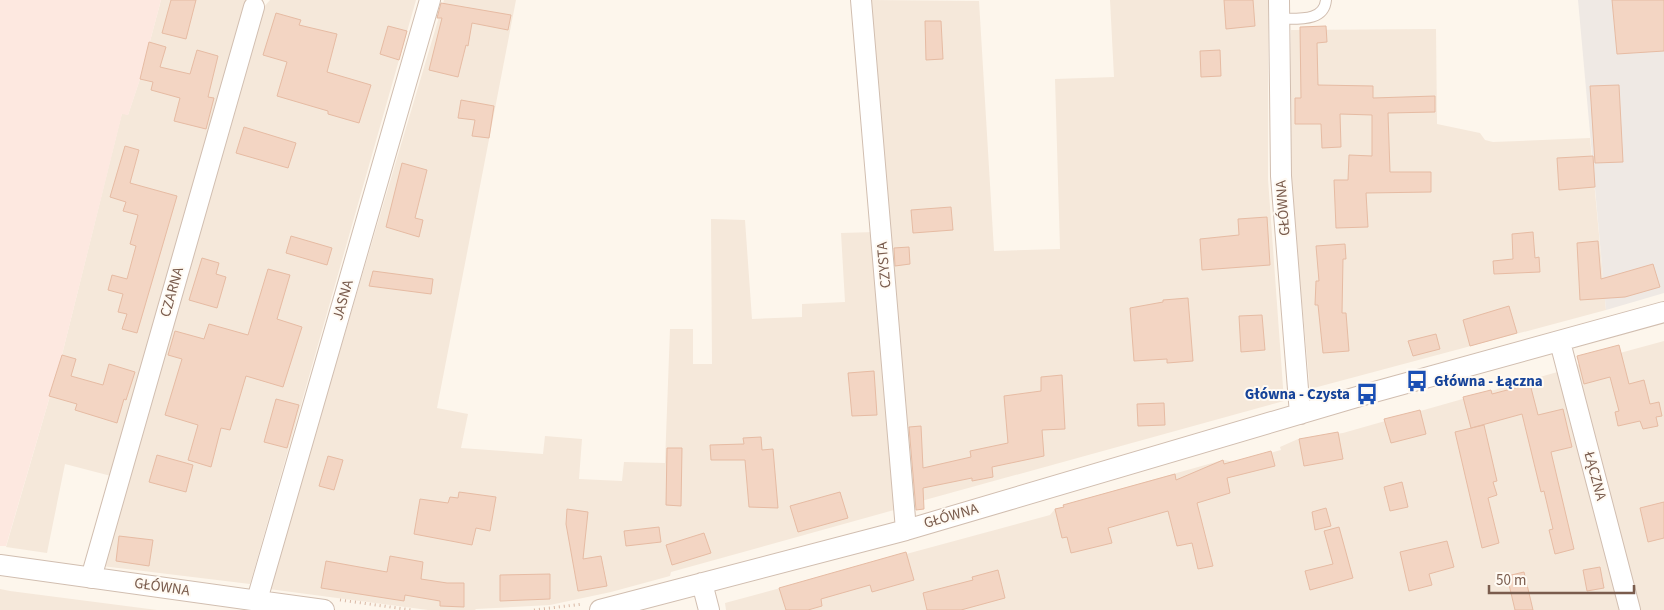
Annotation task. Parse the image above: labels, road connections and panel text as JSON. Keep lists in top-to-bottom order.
{
  "streets": {
    "street": [
      "GŁÓWNA",
      "CZYSTA",
      "CZARNA",
      "JASNA",
      "ŁĄCZNA"
    ]
  },
  "crossings": [
    ["GŁÓWNA", "CZYSTA"],
    ["GŁÓWNA", "CZARNA"],
    ["GŁÓWNA", "JASNA"],
    ["GŁÓWNA", "ŁĄCZNA"]
  ],
  "places": {
    "bus stop": ["Główna - Łączna", "Główna - Czysta"]
  },
  "scale_bar": "50 m"
}
